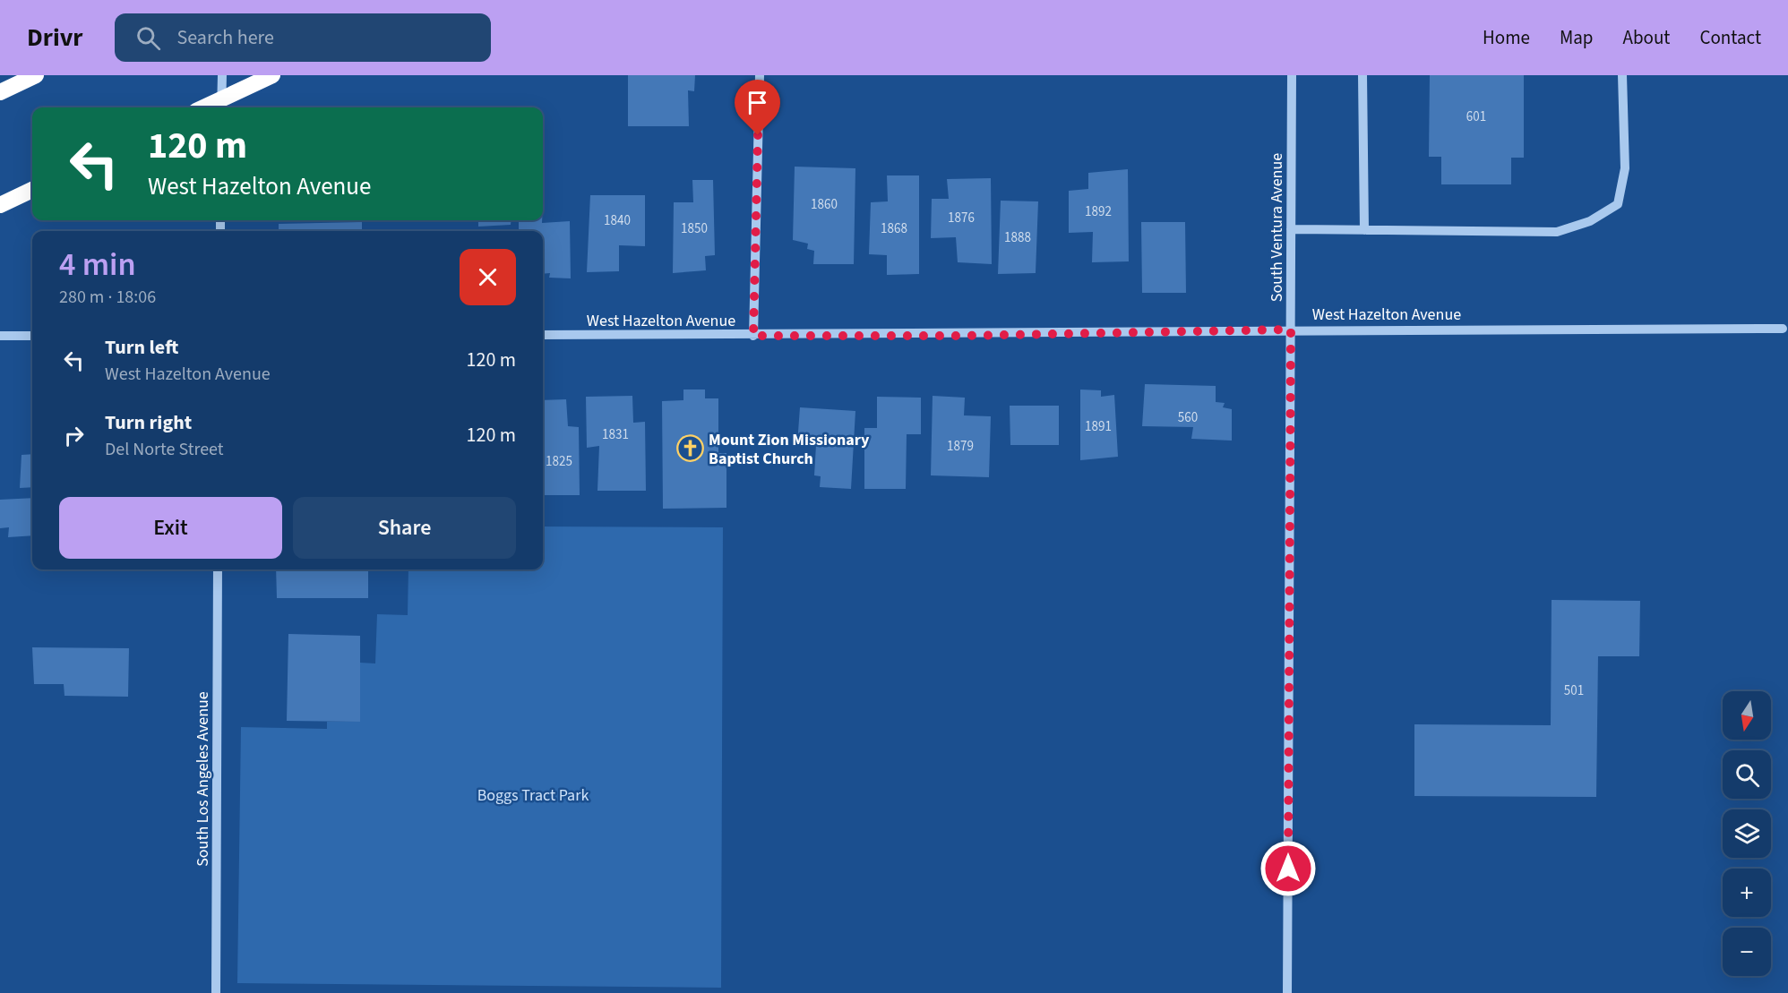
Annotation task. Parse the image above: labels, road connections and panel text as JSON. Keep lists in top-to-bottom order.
{
  "streets": {
    "street": ["South Ventura Avenue", "West Hazelton Avenue", "South Los Angeles Avenue"]
  },
  "crossings": [
    ["South Ventura Avenue", "West Hazelton Avenue"]
  ],
  "parks": ["Boggs Tract Park"],
  "places": {
    "church": ["Mount Zion Missionary Baptist Church"]
  },
  "house_numbers": [
    "601",
    "1860",
    "1892",
    "1876",
    "1840",
    "1850",
    "1868",
    "1888",
    "560",
    "1891",
    "1831",
    "1879",
    "1825",
    "501"
  ],
  "north": "bottom",
  "page": {
    "header": "Drivr",
    "search": "Search here",
    "nav": [
      "Home",
      "Map",
      "About",
      "Contact"
    ],
    "turn": ["120 m", "West Hazelton Avenue"],
    "heading": ["4 min", "280 m · 18:06"],
    "list": [
      {
        "name": "Turn left",
        "note": "West Hazelton Avenue",
        "value": "120 m"
      },
      {
        "name": "Turn right",
        "note": "Del Norte Street",
        "value": "120 m"
      }
    ],
    "buttons": ["Exit", "Share"],
    "map_buttons": ["+", "−"]
  }
}
